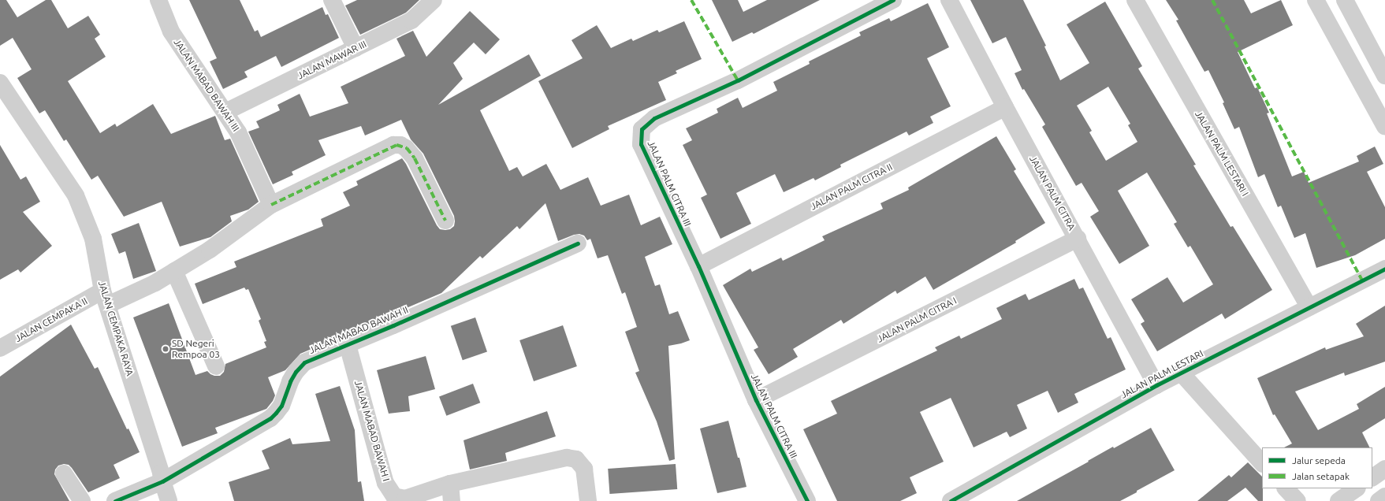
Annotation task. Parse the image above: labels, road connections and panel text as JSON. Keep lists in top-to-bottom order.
{
  "streets": {
    "street": [
      "JALAN MAWAR III",
      "JALAN MABAD BAWAH III",
      "JALAN PALM LESTARI I",
      "JALAN PALM CITRA III",
      "JALAN PALM CITRA II",
      "JALAN PALM CITRA",
      "JALAN CEMPAKA II",
      "JALAN PALM CITRA I",
      "JALAN CEMPAKA RAYA",
      "JALAN MABAD BAWAH II",
      "JALAN PALM LESTARI",
      "JALAN MABAD BAWAH I"
    ]
  },
  "crossings": [
    ["JALAN MAWAR III", "JALAN MABAD BAWAH III"],
    ["JALAN PALM LESTARI I", "JALAN PALM LESTARI"],
    ["JALAN PALM CITRA III", "JALAN PALM CITRA II"],
    ["JALAN PALM CITRA III", "JALAN PALM CITRA I"],
    ["JALAN PALM CITRA II", "JALAN PALM CITRA"],
    ["JALAN PALM CITRA", "JALAN PALM CITRA I"],
    ["JALAN PALM CITRA", "JALAN PALM LESTARI"],
    ["JALAN CEMPAKA II", "JALAN CEMPAKA RAYA"],
    ["JALAN CEMPAKA RAYA", "JALAN MABAD BAWAH II"],
    ["JALAN MABAD BAWAH II", "JALAN MABAD BAWAH I"]
  ],
  "places": ["SD Negeri Rempoa 03"],
  "legend": ["Jalur sepeda", "Jalan setapak"]
}
